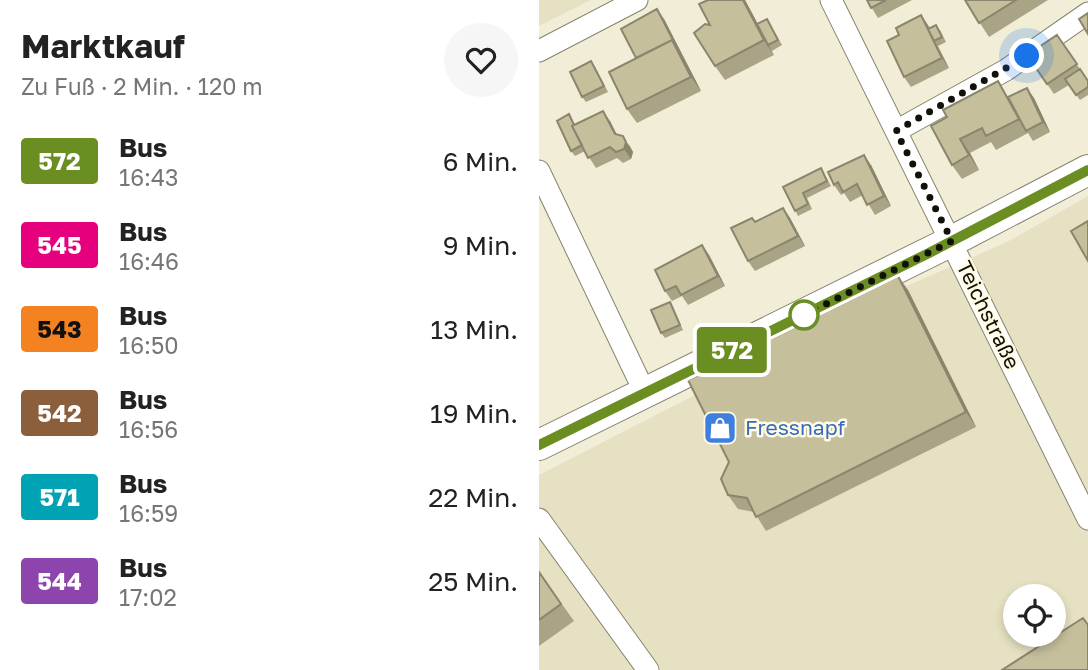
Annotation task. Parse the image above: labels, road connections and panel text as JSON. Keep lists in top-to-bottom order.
{
  "streets": {
    "street": ["Teichstraße"]
  },
  "places": {
    "shop": ["Fressnapf"]
  },
  "lines": ["bus line 572"],
  "page": {
    "heading": ["Marktkauf", "Zu Fuß · 2 Min. · 120 m"],
    "on_map": "572",
    "list": [
      {
        "mark": "572",
        "name": "Bus",
        "note": "16:43",
        "value": "6 Min."
      },
      {
        "mark": "545",
        "name": "Bus",
        "note": "16:46",
        "value": "9 Min."
      },
      {
        "mark": "543",
        "name": "Bus",
        "note": "16:50",
        "value": "13 Min."
      },
      {
        "mark": "542",
        "name": "Bus",
        "note": "16:56",
        "value": "19 Min."
      },
      {
        "mark": "571",
        "name": "Bus",
        "note": "16:59",
        "value": "22 Min."
      },
      {
        "mark": "544",
        "name": "Bus",
        "note": "17:02",
        "value": "25 Min."
      }
    ]
  }
}
